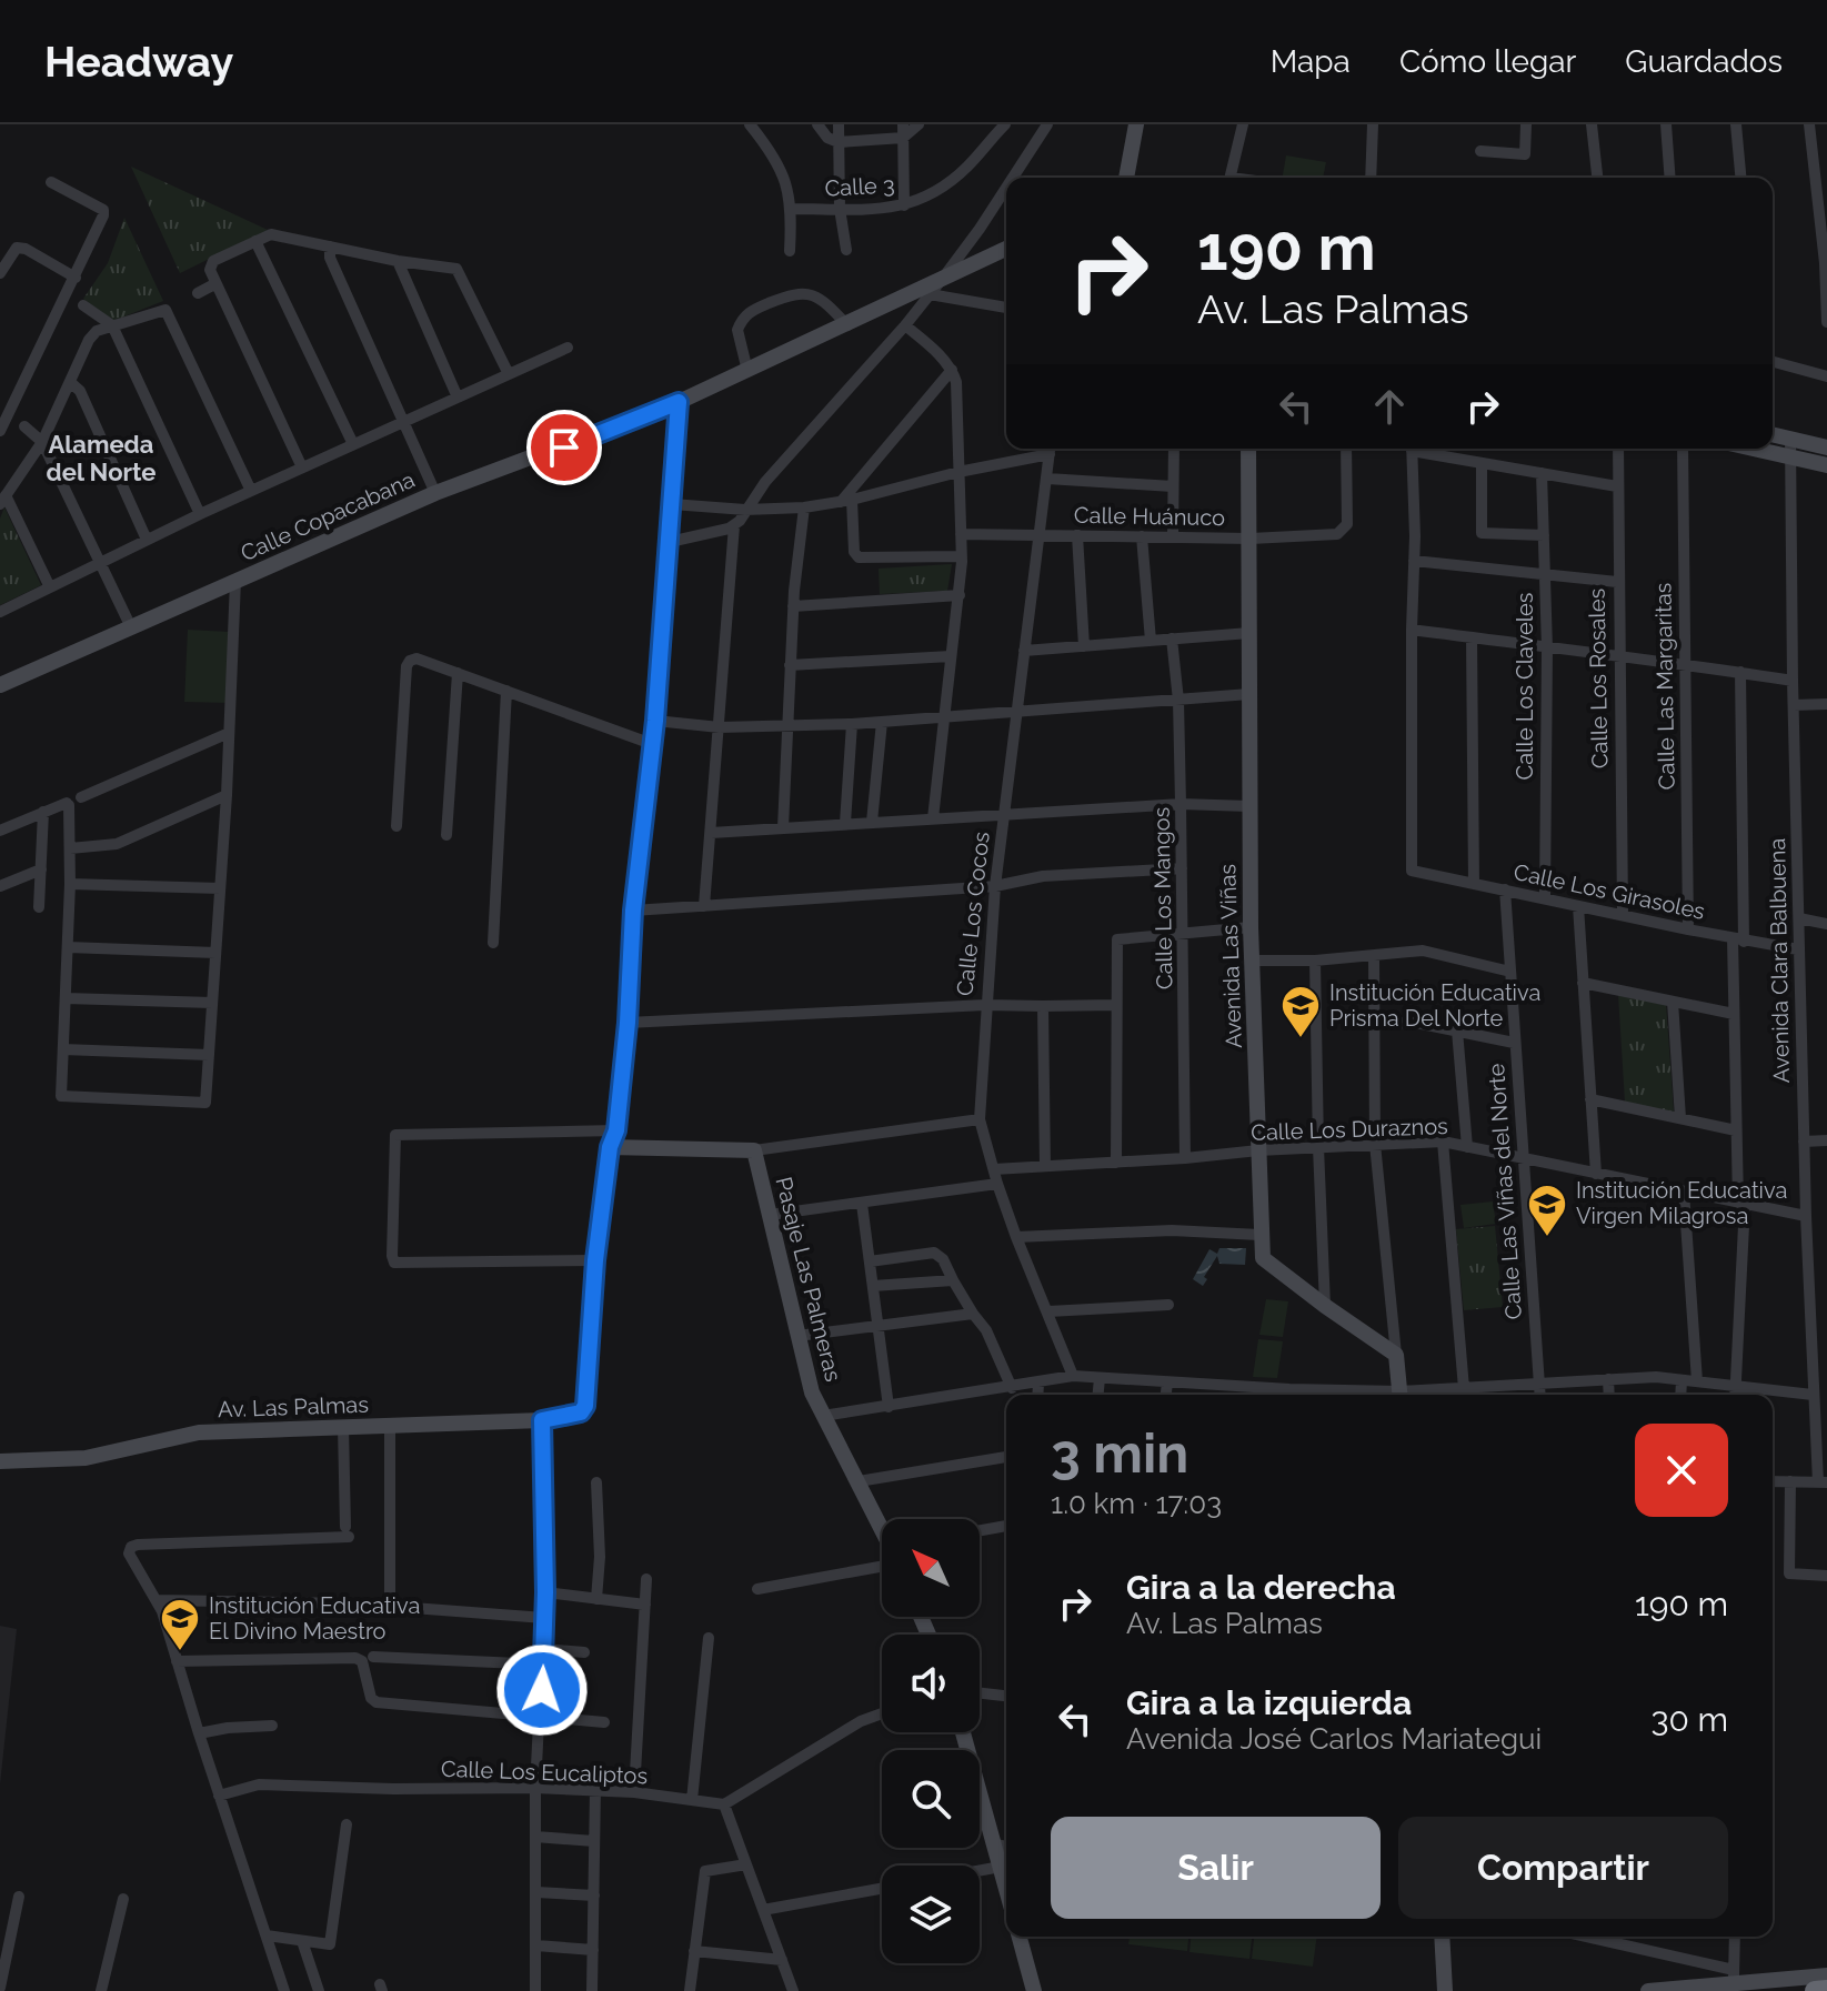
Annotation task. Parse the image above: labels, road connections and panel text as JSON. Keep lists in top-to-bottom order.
{
  "streets": {
    "street": [
      "Calle 3",
      "Calle Copacabana",
      "Calle Huánuco",
      "Calle Los Rosales",
      "Calle Los Claveles",
      "Calle Las Margaritas",
      "Calle Los Girasoles",
      "Calle Los Mangos",
      "Calle Los Cocos",
      "Avenida Las Viñas",
      "Avenida Clara Balbuena",
      "Calle Los Duraznos",
      "Calle Las Viñas del Norte",
      "Pasaje Las Palmeras",
      "Av. Las Palmas",
      "Calle Los Eucaliptos"
    ]
  },
  "crossings": [
    ["Calle Huánuco", "Calle Los Cocos"],
    ["Calle Huánuco", "Avenida Las Viñas"],
    ["Calle Los Rosales", "Calle Los Girasoles"],
    ["Calle Los Claveles", "Calle Los Girasoles"],
    ["Calle Las Margaritas", "Calle Los Girasoles"],
    ["Calle Los Girasoles", "Avenida Clara Balbuena"],
    ["Calle Los Girasoles", "Calle Las Viñas del Norte"],
    ["Calle Los Mangos", "Calle Los Duraznos"],
    ["Calle Los Cocos", "Calle Los Duraznos"],
    ["Avenida Las Viñas", "Calle Los Duraznos"],
    ["Avenida Clara Balbuena", "Calle Los Duraznos"],
    ["Calle Los Duraznos", "Calle Las Viñas del Norte"]
  ],
  "districts": ["Alameda del Norte"],
  "places": {
    "school or university": ["Institución Educativa Prisma Del Norte", "Institución Educativa Virgen Milagrosa", "Institución Educativa El Divino Maestro"]
  },
  "north": "top left",
  "page": {
    "header": "Headway",
    "nav": ["Mapa", "Cómo llegar", "Guardados"],
    "turn": ["190 m", "Av. Las Palmas"],
    "heading": ["3 min", "1.0 km · 17:03"],
    "list": [
      {
        "name": "Gira a la derecha",
        "note": "Av. Las Palmas",
        "value": "190 m"
      },
      {
        "name": "Gira a la izquierda",
        "note": "Avenida José Carlos Mariategui",
        "value": "30 m"
      }
    ],
    "buttons": ["Salir", "Compartir"]
  }
}
